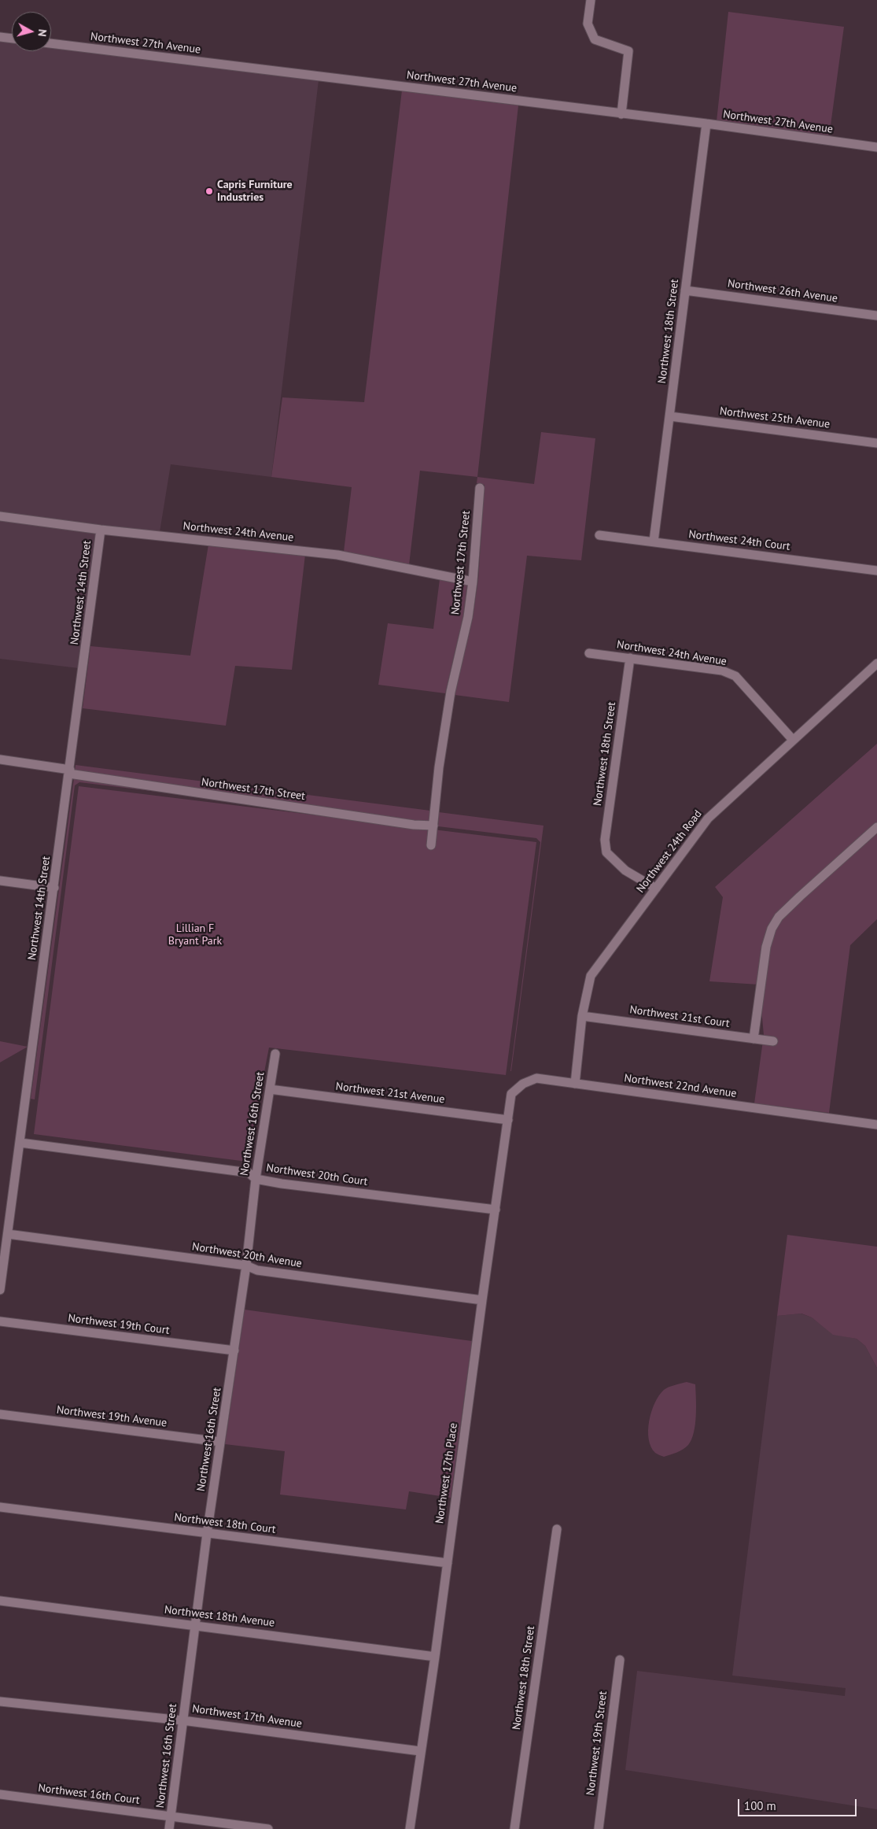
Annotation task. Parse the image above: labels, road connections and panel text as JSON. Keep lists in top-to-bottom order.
{
  "streets": {
    "street": [
      "Northwest 27th Avenue",
      "Northwest 26th Avenue",
      "Northwest 18th Street",
      "Northwest 25th Avenue",
      "Northwest 24th Avenue",
      "Northwest 24th Court",
      "Northwest 17th Street",
      "Northwest 14th Street",
      "Northwest 24th Road",
      "Northwest 21st Court",
      "Northwest 22nd Avenue",
      "Northwest 21st Avenue",
      "Northwest 16th Street",
      "Northwest 20th Court",
      "Northwest 20th Avenue",
      "Northwest 19th Court",
      "Northwest 19th Avenue",
      "Northwest 17th Place",
      "Northwest 18th Court",
      "Northwest 18th Avenue",
      "Northwest 17th Avenue",
      "Northwest 19th Street",
      "Northwest 16th Court"
    ]
  },
  "crossings": [
    ["Northwest 27th Avenue", "Northwest 18th Street"],
    ["Northwest 26th Avenue", "Northwest 18th Street"],
    ["Northwest 18th Street", "Northwest 25th Avenue"],
    ["Northwest 18th Street", "Northwest 24th Avenue"],
    ["Northwest 18th Street", "Northwest 24th Court"],
    ["Northwest 18th Street", "Northwest 24th Road"],
    ["Northwest 24th Avenue", "Northwest 17th Street"],
    ["Northwest 24th Avenue", "Northwest 14th Street"],
    ["Northwest 24th Avenue", "Northwest 24th Road"],
    ["Northwest 17th Street", "Northwest 14th Street"],
    ["Northwest 14th Street", "Northwest 20th Court"],
    ["Northwest 14th Street", "Northwest 20th Avenue"],
    ["Northwest 24th Road", "Northwest 21st Court"],
    ["Northwest 24th Road", "Northwest 22nd Avenue"],
    ["Northwest 22nd Avenue", "Northwest 21st Avenue"],
    ["Northwest 22nd Avenue", "Northwest 17th Place"],
    ["Northwest 21st Avenue", "Northwest 16th Street"],
    ["Northwest 21st Avenue", "Northwest 17th Place"],
    ["Northwest 16th Street", "Northwest 20th Court"],
    ["Northwest 16th Street", "Northwest 20th Avenue"],
    ["Northwest 16th Street", "Northwest 19th Court"],
    ["Northwest 16th Street", "Northwest 19th Avenue"],
    ["Northwest 16th Street", "Northwest 18th Court"],
    ["Northwest 16th Street", "Northwest 18th Avenue"],
    ["Northwest 16th Street", "Northwest 17th Avenue"],
    ["Northwest 16th Street", "Northwest 16th Court"],
    ["Northwest 20th Court", "Northwest 17th Place"],
    ["Northwest 20th Avenue", "Northwest 17th Place"],
    ["Northwest 17th Place", "Northwest 18th Court"],
    ["Northwest 17th Place", "Northwest 18th Avenue"],
    ["Northwest 17th Place", "Northwest 17th Avenue"]
  ],
  "parks": ["Lillian F Bryant Park"],
  "places": ["Capris Furniture Industries"],
  "scale_bar": "100 m",
  "north": "right"
}
